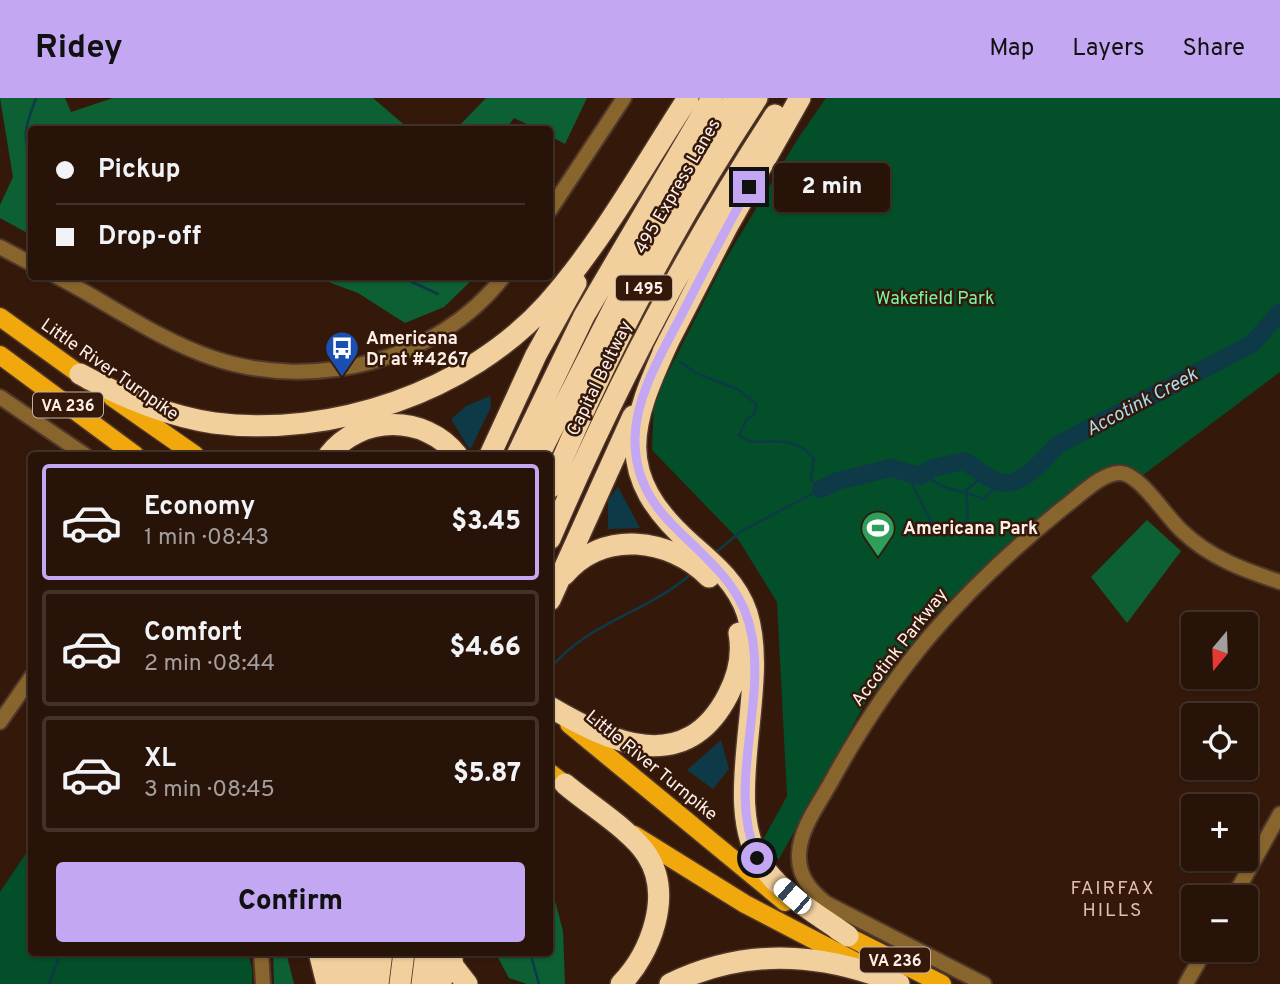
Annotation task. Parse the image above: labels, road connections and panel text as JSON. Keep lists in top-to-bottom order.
{
  "streets": {
    "highway": ["495 Express Lanes", "I 495", "Capital Beltway"],
    "main road": ["Little River Turnpike", "VA 236"],
    "street": ["Accotink Parkway"]
  },
  "districts": ["FAIRFAX HILLS"],
  "water": ["Accotink Creek"],
  "parks": ["Wakefield Park"],
  "places": {
    "bus stop": ["Americana Dr at #4267"],
    "sports": ["Americana Park"]
  },
  "north": "bottom",
  "page": {
    "header": "Ridey",
    "nav": ["Map", "Layers", "Share"],
    "banner": ["Pickup", "Drop-off"],
    "bubble": "2 min",
    "list": [
      {
        "name": "Economy",
        "note": "1 min · 08:43",
        "value": "$3.45"
      },
      {
        "name": "Comfort",
        "note": "2 min · 08:44",
        "value": "$4.66"
      },
      {
        "name": "XL",
        "note": "3 min · 08:45",
        "value": "$5.87"
      }
    ],
    "map_buttons": ["+", "−"],
    "buttons": "Confirm"
  }
}
